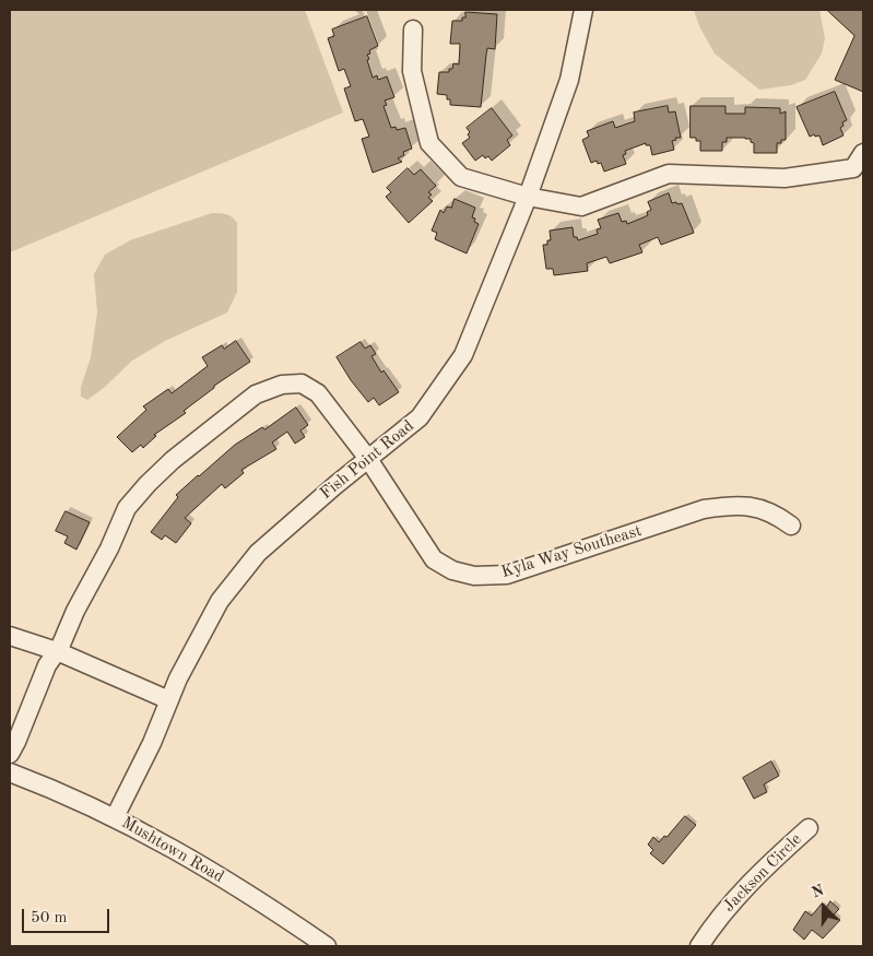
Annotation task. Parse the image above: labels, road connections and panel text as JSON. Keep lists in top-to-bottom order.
{
  "streets": {
    "street": [
      "Fish Point Road",
      "Kyla Way Southeast",
      "Mushtown Road",
      "Jackson Circle"
    ]
  },
  "crossings": [
    ["Fish Point Road", "Kyla Way Southeast"],
    ["Fish Point Road", "Mushtown Road"]
  ],
  "scale_bar": "50 m",
  "north": "top"
}
